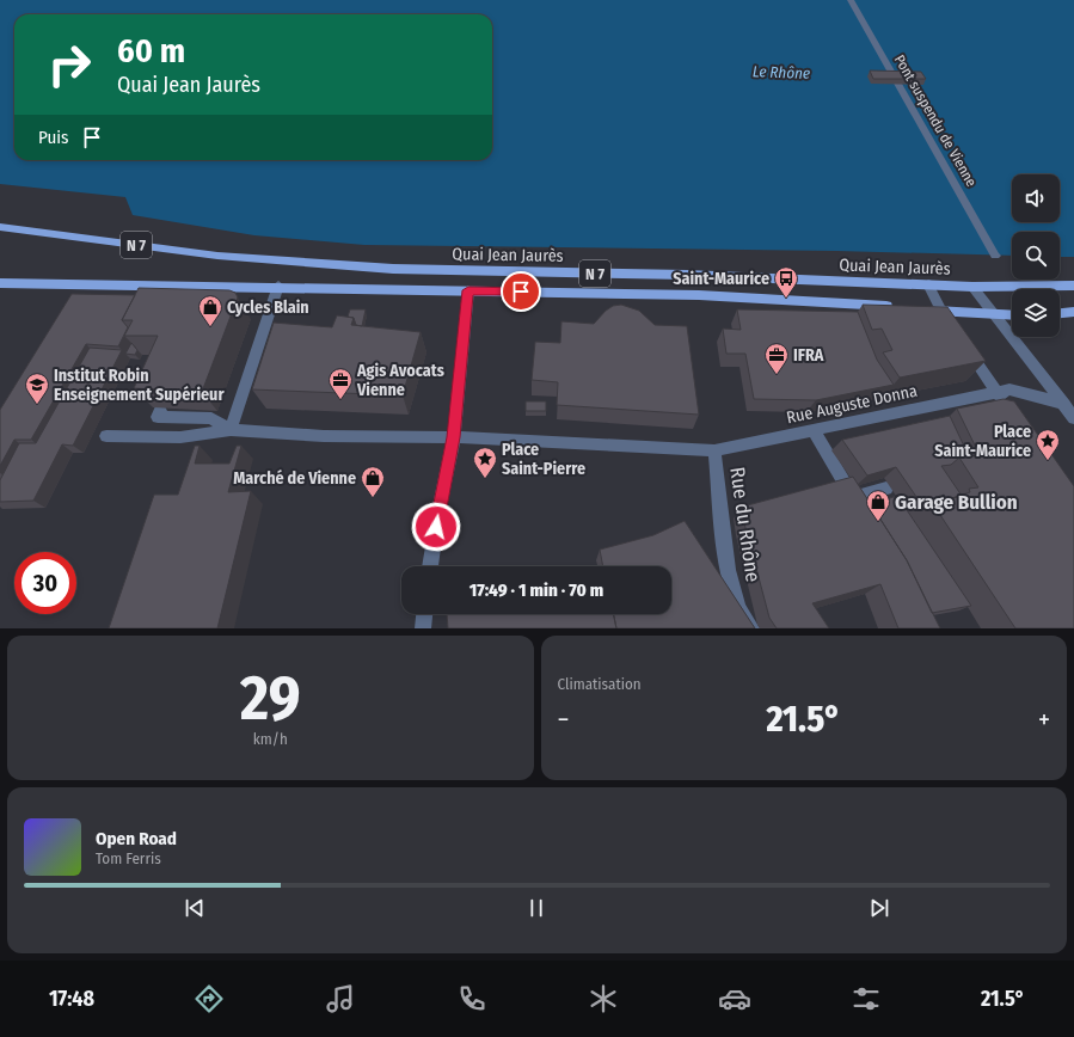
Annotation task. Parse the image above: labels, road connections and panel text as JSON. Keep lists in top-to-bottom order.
{
  "streets": {
    "main road": ["N 7", "Quai Jean Jaurès"],
    "street": ["Pont suspendu de Vienne", "Rue Auguste Donna", "Rue du Rhône"]
  },
  "crossings": [
    ["Rue Auguste Donna", "Rue du Rhône"]
  ],
  "water": ["Le Rhône"],
  "places": {
    "bus stop": ["Saint-Maurice"],
    "shop": ["Cycles Blain", "Marché de Vienne", "Garage Bullion"],
    "office": ["IFRA", "Agis Avocats Vienne"],
    "school or university": ["Institut Robin Enseignement Supérieur"],
    "place": ["Place Saint-Maurice", "Place Saint-Pierre"]
  },
  "page": {
    "turn": ["60 m", "Quai Jean Jaurès"],
    "then": "Puis",
    "limit": "30",
    "trip": "17:49 · 1 min · 70 m",
    "tile": [
      ["29", "km/h"],
      "Climatisation"
    ],
    "heat": ["−", "21.5°", "+"],
    "song": ["Open Road", "Tom Ferris"],
    "tabs": ["17:48", "21.5°"]
  }
}
